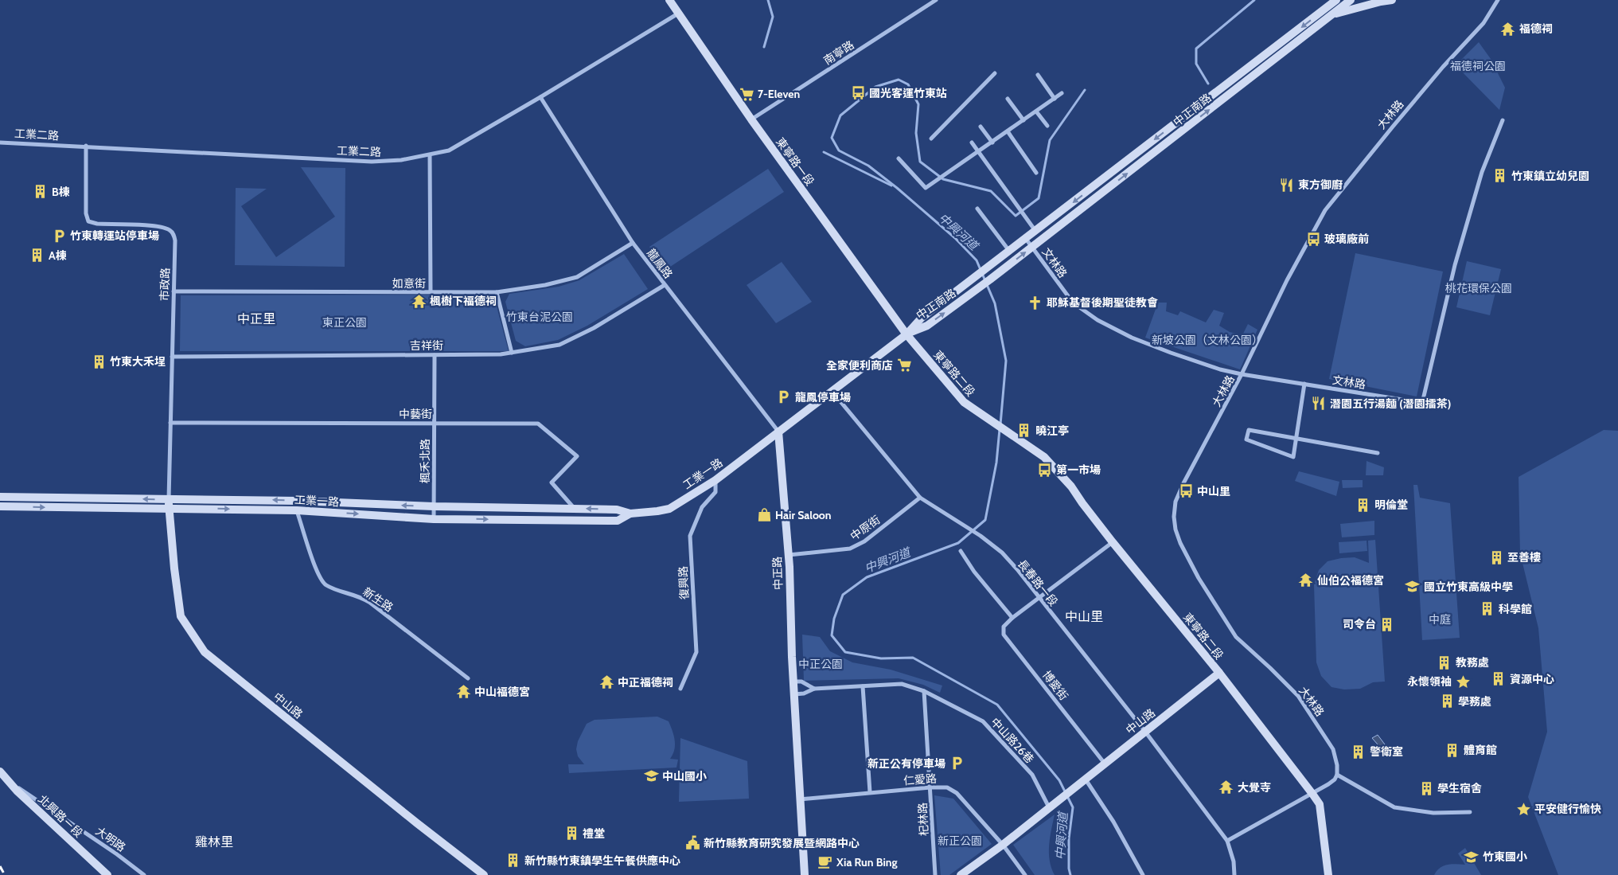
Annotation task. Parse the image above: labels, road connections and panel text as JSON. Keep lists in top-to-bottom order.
{
  "streets": {
    "street": [
      "南寧路",
      "中正南路",
      "大林路",
      "工業二路",
      "東寧路一段",
      "文林路",
      "龍鳳路",
      "如意街",
      "市政路",
      "吉祥街",
      "東寧路二段",
      "中藝街",
      "楓禾北路",
      "工業一路",
      "中原街",
      "中正路",
      "復興路",
      "長春路一段",
      "新生路",
      "博愛街",
      "中山路",
      "中山路26巷",
      "仁愛路",
      "北興路ㄧ段",
      "杞林路",
      "大明路"
    ]
  },
  "crossings": [
    ["南寧路", "東寧路一段"],
    ["中正南路", "東寧路一段"],
    ["中正南路", "文林路"],
    ["中正南路", "東寧路二段"],
    ["大林路", "文林路"],
    ["工業二路", "東寧路一段"],
    ["工業二路", "龍鳳路"],
    ["工業二路", "市政路"],
    ["東寧路一段", "東寧路二段"],
    ["龍鳳路", "如意街"],
    ["龍鳳路", "吉祥街"],
    ["龍鳳路", "工業一路"],
    ["龍鳳路", "中正路"],
    ["如意街", "市政路"],
    ["市政路", "吉祥街"],
    ["市政路", "中藝街"],
    ["市政路", "工業一路"],
    ["市政路", "中山路"],
    ["吉祥街", "楓禾北路"],
    ["東寧路二段", "中山路"],
    ["中藝街", "楓禾北路"],
    ["中藝街", "工業一路"],
    ["楓禾北路", "工業一路"],
    ["工業一路", "中正路"],
    ["工業一路", "復興路"],
    ["工業一路", "新生路"],
    ["工業一路", "中山路"],
    ["中原街", "中正路"],
    ["中原街", "長春路一段"],
    ["中正路", "仁愛路"],
    ["長春路一段", "中山路"],
    ["博愛街", "中山路"],
    ["中山路", "中山路26巷"],
    ["中山路26巷", "杞林路"],
    ["仁愛路", "杞林路"],
    ["北興路ㄧ段", "大明路"]
  ],
  "districts": ["中正里", "中山里", "雞林里"],
  "water": ["中興河道"],
  "parks": [
    "福德祠公園",
    "桃花環保公園",
    "竹東台泥公園",
    "東正公園",
    "新坡公園（文林公園）",
    "中庭",
    "中正公園",
    "新正公園"
  ],
  "places": {
    "temple": [
      "福德祠",
      "楓樹下福德祠",
      "仙伯公福德宮",
      "中正福德祠",
      "中山福德宮",
      "大覺寺"
    ],
    "bus stop": [
      "國光客運竹東站",
      "玻璃廠前",
      "第一市場",
      "中山里"
    ],
    "supermarket": ["7-Eleven", "全家便利商店"],
    "building": [
      "竹東鎮立幼兒園",
      "B棟",
      "A棟",
      "竹東大禾埕",
      "曉江亭",
      "明倫堂",
      "至善樓",
      "科學館",
      "司令台",
      "教務處",
      "資源中心",
      "學務處",
      "體育館",
      "警衛室",
      "學生宿舍",
      "禮堂",
      "新竹縣竹東鎮學生午餐供應中心"
    ],
    "restaurant": ["東方御廚", "潛園五行湯麵 (潛園擂茶)"],
    "parking": ["竹東轉運站停車場", "龍鳳停車場", "新正公有停車場"],
    "church": ["耶穌基督後期聖徒教會"],
    "shop": ["Hair Saloon"],
    "school or university": ["國立竹東高級中學", "中山國小", "竹東國小"],
    "place": ["永懷領袖", "平安健行愉快"],
    "public building": ["新竹縣教育研究發展暨網路中心"],
    "cafe": ["Xia Run Bing"]
  }
}
